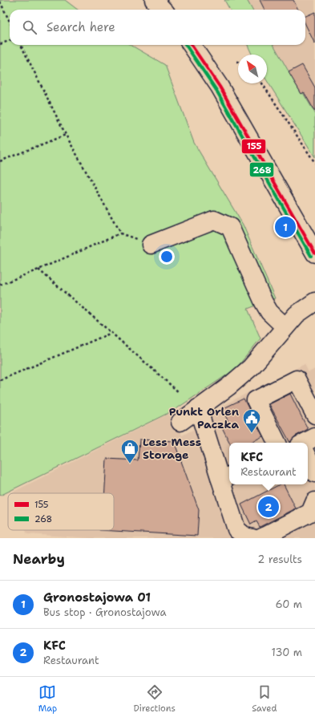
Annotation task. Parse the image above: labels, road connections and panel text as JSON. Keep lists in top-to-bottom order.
{
  "places": {
    "public building": ["Punkt Orlen Paczka"],
    "shop": ["Less Mess Storage"]
  },
  "lines": ["transit line 155", "transit line 268"],
  "legend": ["155", "268"],
  "north": "top left",
  "page": {
    "search": "Search here",
    "pins": ["1", "2"],
    "popup": ["KFC", "Restaurant"],
    "heading": ["Nearby", "2 results"],
    "list": [
      {
        "mark": "1",
        "name": "Gronostajowa 01",
        "note": "Bus stop · Gronostajowa",
        "value": "60 m"
      },
      {
        "mark": "2",
        "name": "KFC",
        "note": "Restaurant",
        "value": "130 m"
      }
    ],
    "nav": ["Map", "Directions", "Saved"]
  }
}
